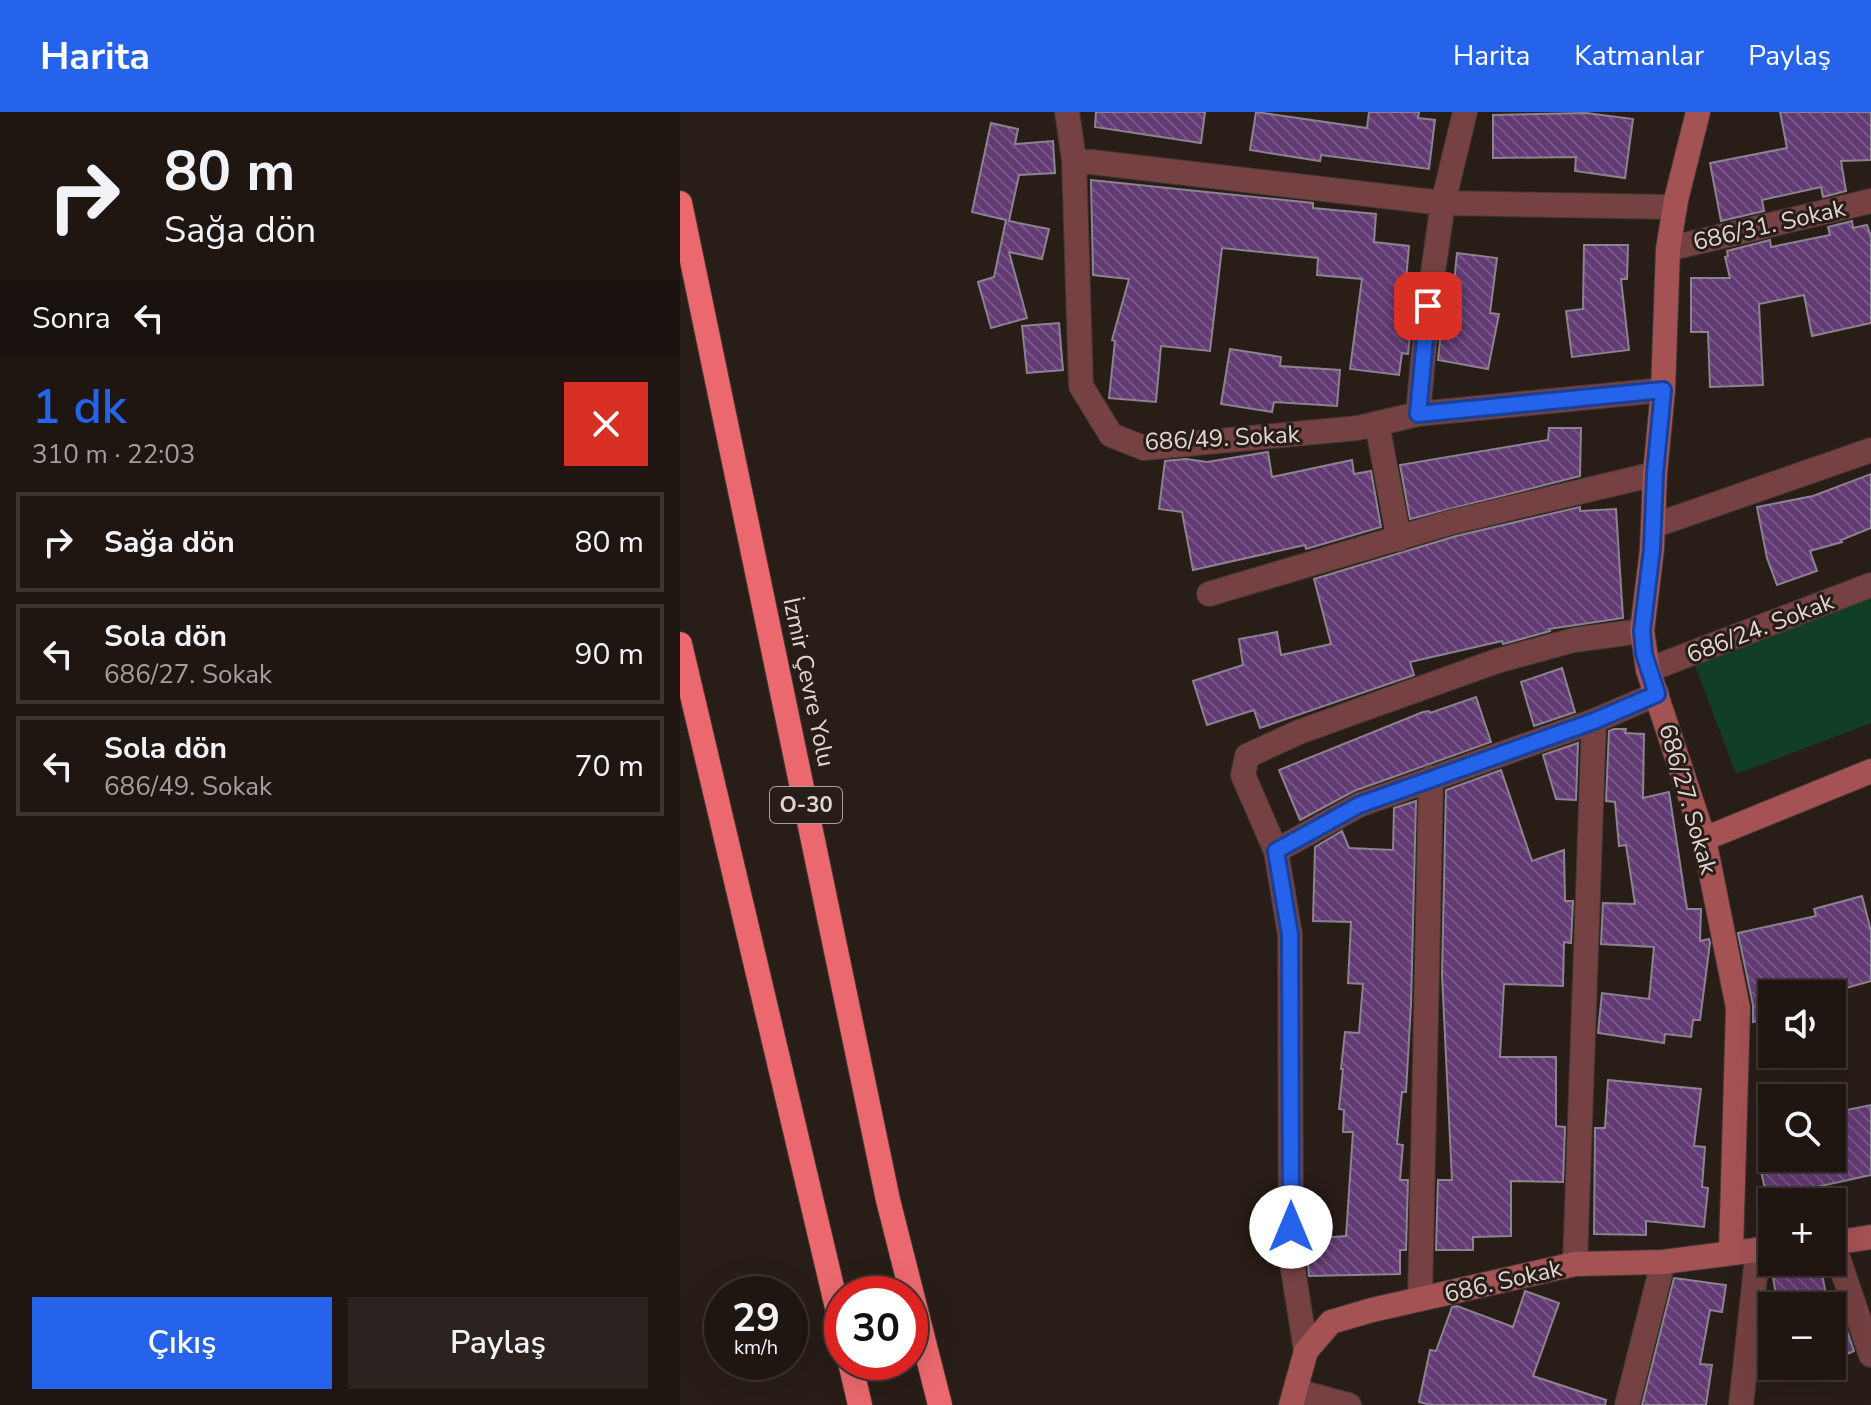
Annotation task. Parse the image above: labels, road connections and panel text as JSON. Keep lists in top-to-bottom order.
{
  "streets": {
    "highway": ["İzmir Çevre Yolu", "O-30"],
    "street": [
      "686/31. Sokak",
      "686/49. Sokak",
      "686/24. Sokak",
      "686/27. Sokak",
      "686. Sokak"
    ]
  },
  "crossings": [
    ["686/31. Sokak", "686/27. Sokak"],
    ["686/49. Sokak", "686/27. Sokak"],
    ["686/24. Sokak", "686/27. Sokak"],
    ["686/27. Sokak", "686. Sokak"]
  ],
  "page": {
    "header": "Harita",
    "nav": ["Harita", "Katmanlar", "Paylaş"],
    "turn": ["80 m", "Sağa dön"],
    "then": "Sonra",
    "heading": ["1 dk", "310 m · 22:03"],
    "list": [
      {
        "name": "Sağa dön",
        "value": "80 m"
      },
      {
        "name": "Sola dön",
        "note": "686/27. Sokak",
        "value": "90 m"
      },
      {
        "name": "Sola dön",
        "note": "686/49. Sokak",
        "value": "70 m"
      }
    ],
    "map_buttons": ["+", "−"],
    "speed": "29 km/h",
    "limit": "30",
    "buttons": ["Çıkış", "Paylaş"]
  }
}
